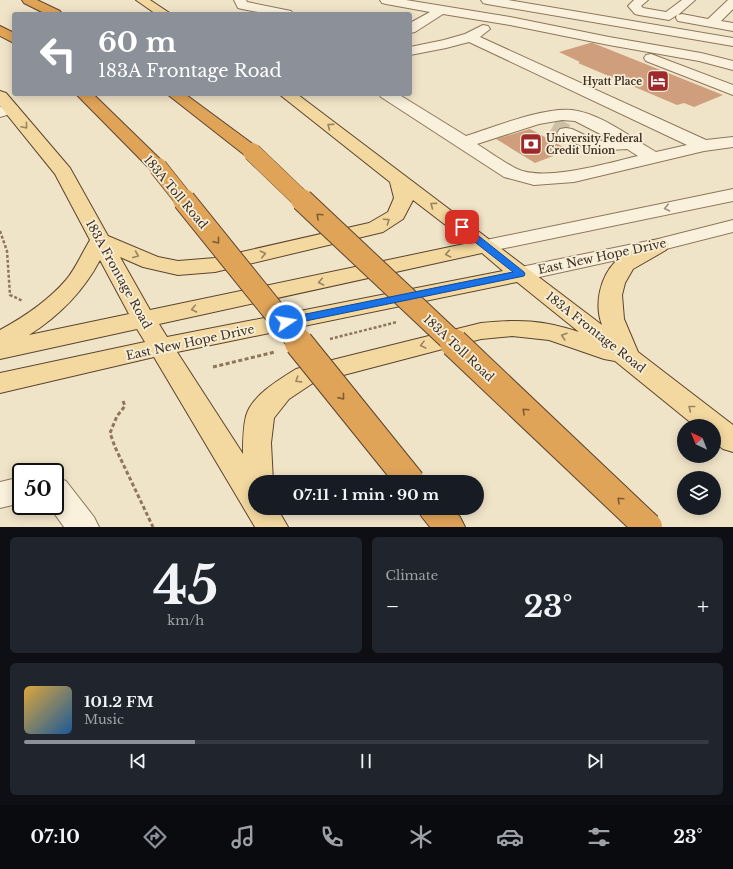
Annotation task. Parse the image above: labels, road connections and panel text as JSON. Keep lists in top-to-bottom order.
{
  "streets": {
    "highway": ["183A Toll Road"],
    "main road": ["East New Hope Drive", "183A Frontage Road"]
  },
  "crossings": [
    ["East New Hope Drive", "183A Frontage Road"]
  ],
  "places": {
    "hotel": ["Hyatt Place"],
    "bank": ["University Federal Credit Union"]
  },
  "north": "top left",
  "page": {
    "turn": ["60 m", "183A Frontage Road"],
    "limit": "50",
    "trip": "07:11 · 1 min · 90 m",
    "tile": [
      ["45", "km/h"],
      "Climate"
    ],
    "heat": ["−", "23°", "+"],
    "song": ["101.2 FM", "Music"],
    "tabs": ["07:10", "23°"]
  }
}
